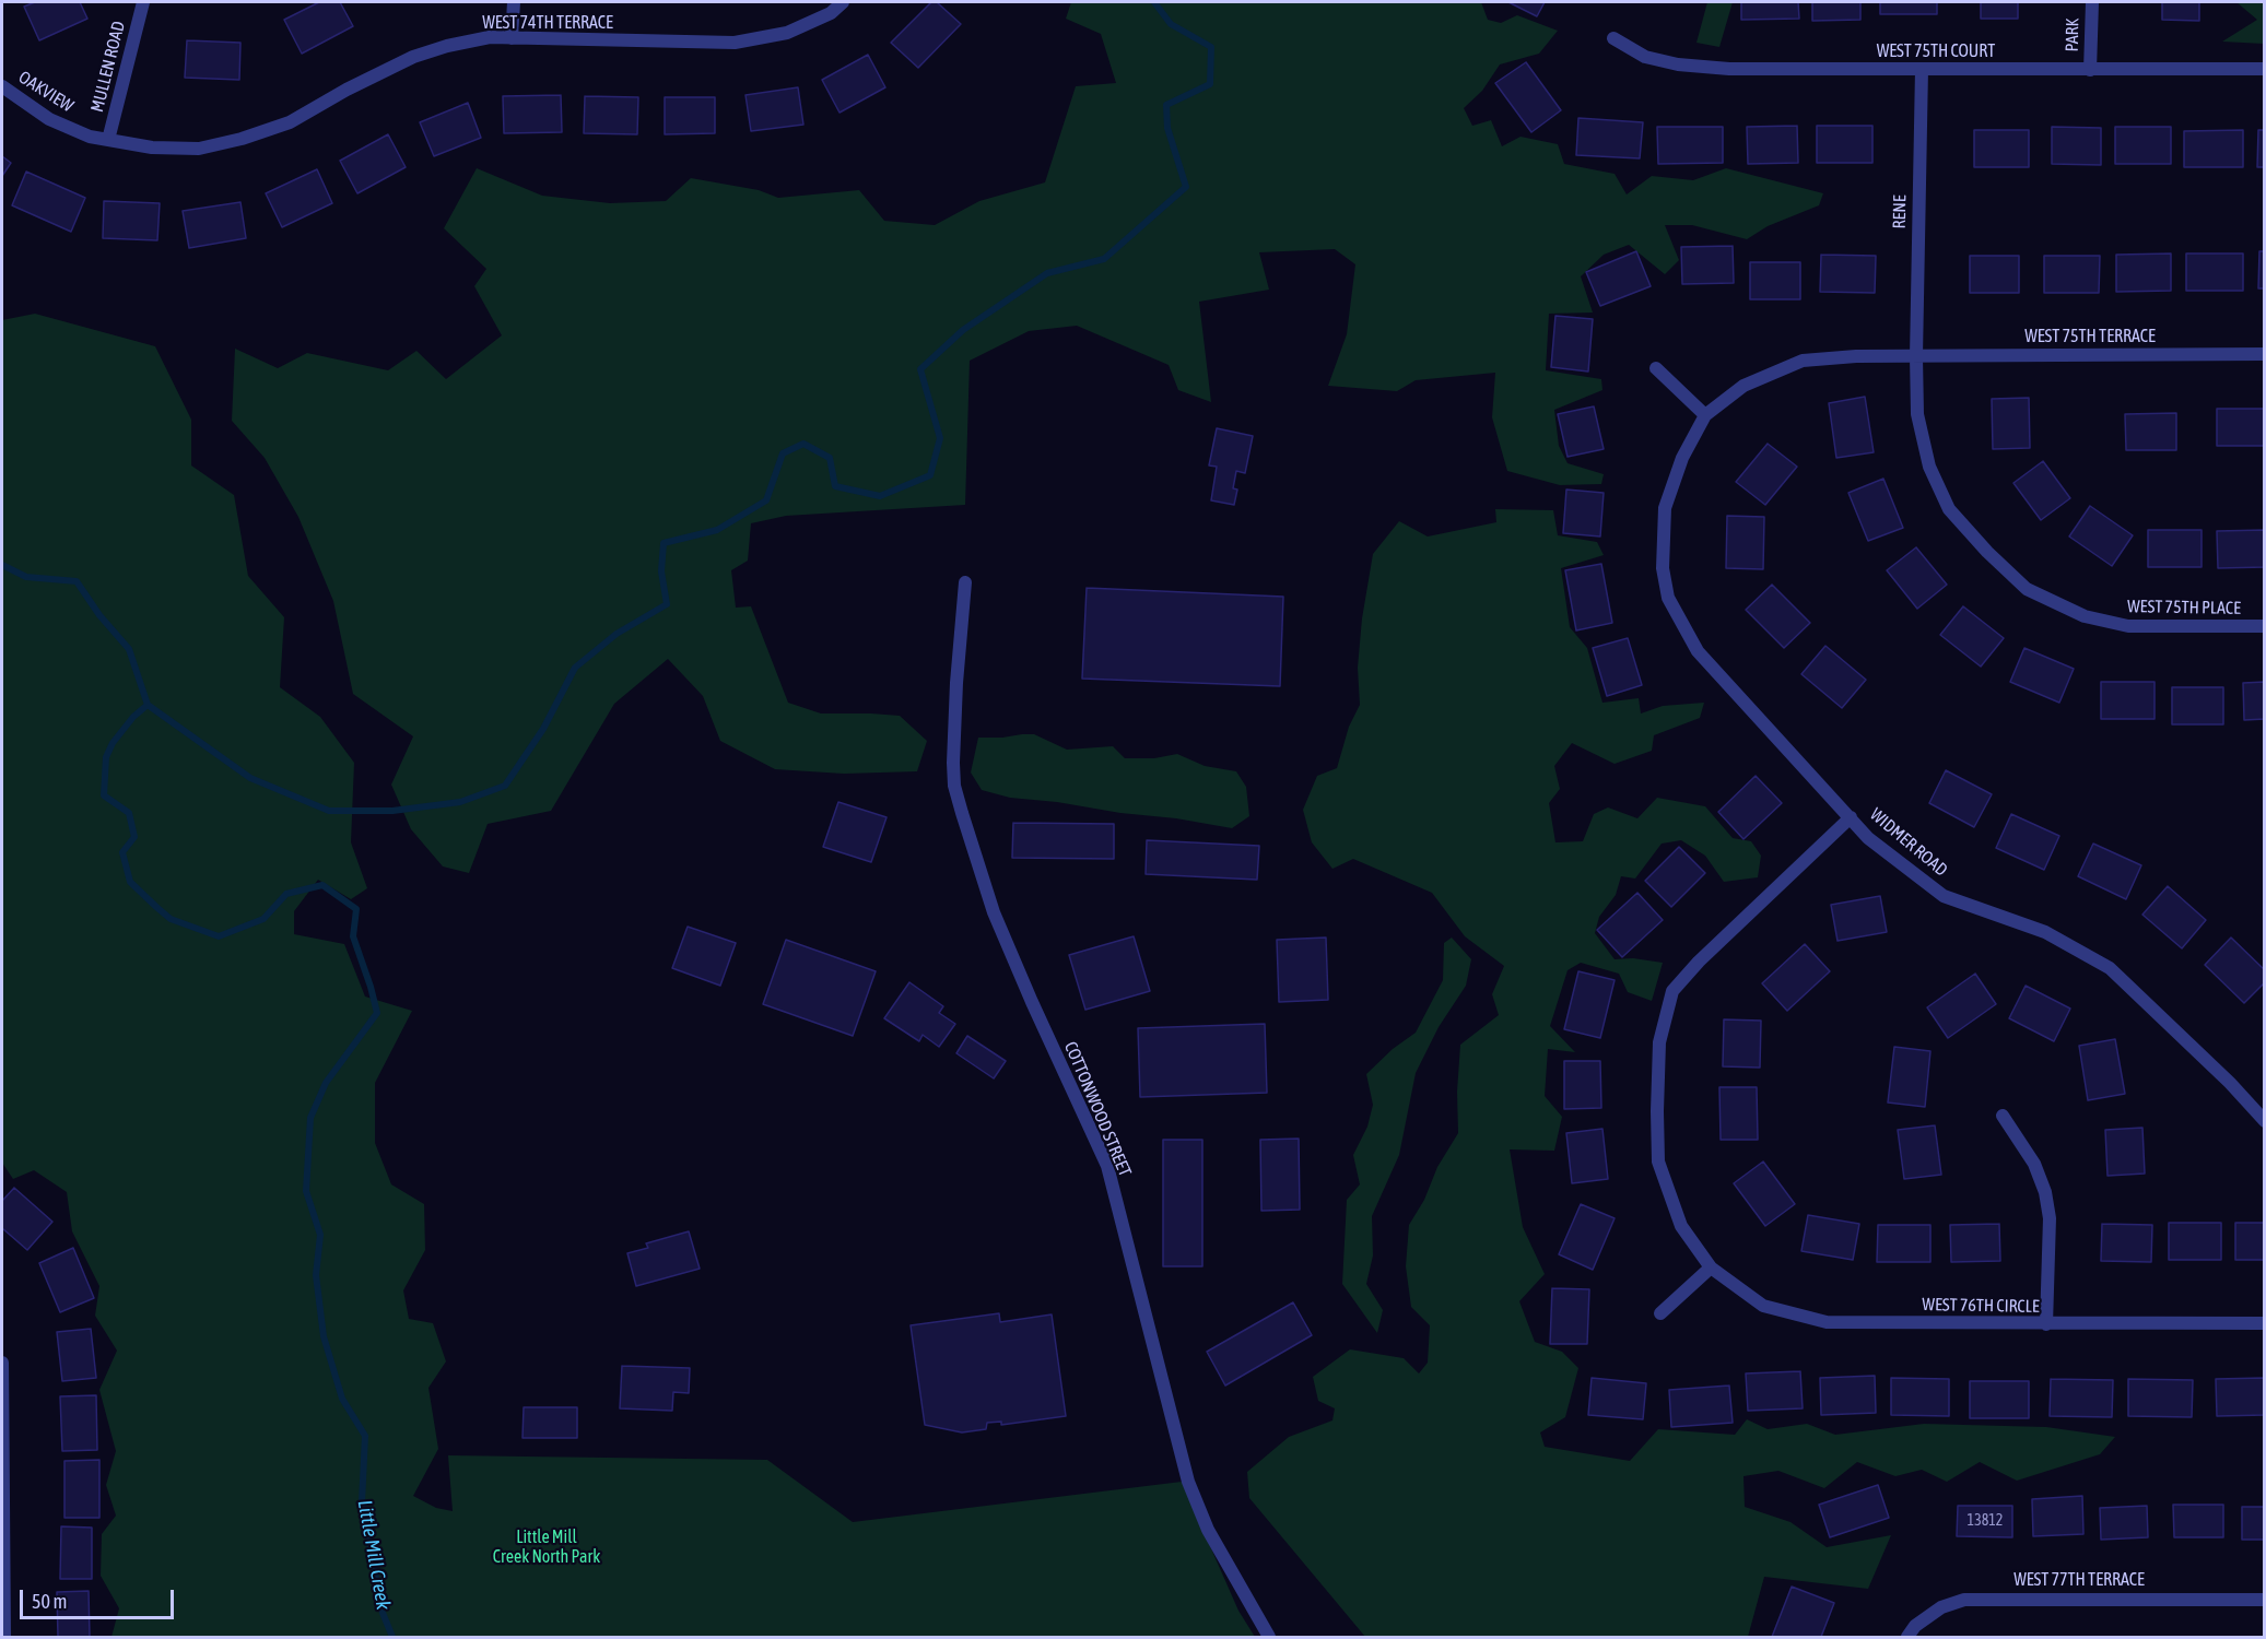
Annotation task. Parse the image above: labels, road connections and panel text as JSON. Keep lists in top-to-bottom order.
{
  "streets": {
    "street": [
      "WEST 74TH TERRACE",
      "PARK",
      "WEST 75TH COURT",
      "MULLEN ROAD",
      "OAKVIEW",
      "RENE",
      "WEST 75TH TERRACE",
      "WEST 75TH PLACE",
      "WIDMER ROAD",
      "COTTONWOOD STREET",
      "WEST 76TH CIRCLE",
      "WEST 77TH TERRACE"
    ]
  },
  "crossings": [
    ["WEST 74TH TERRACE", "MULLEN ROAD"],
    ["WEST 74TH TERRACE", "OAKVIEW"],
    ["PARK", "WEST 75TH COURT"],
    ["WEST 75TH COURT", "RENE"],
    ["MULLEN ROAD", "OAKVIEW"],
    ["RENE", "WEST 75TH TERRACE"],
    ["RENE", "WEST 75TH PLACE"],
    ["RENE", "WIDMER ROAD"],
    ["WEST 75TH TERRACE", "WEST 75TH PLACE"],
    ["WEST 75TH TERRACE", "WIDMER ROAD"],
    ["WEST 75TH PLACE", "WIDMER ROAD"],
    ["WIDMER ROAD", "WEST 76TH CIRCLE"]
  ],
  "water": ["Little Mill Creek"],
  "parks": ["Little Mill Creek North Park"],
  "house_numbers": ["13812"],
  "scale_bar": "50 m"
}
